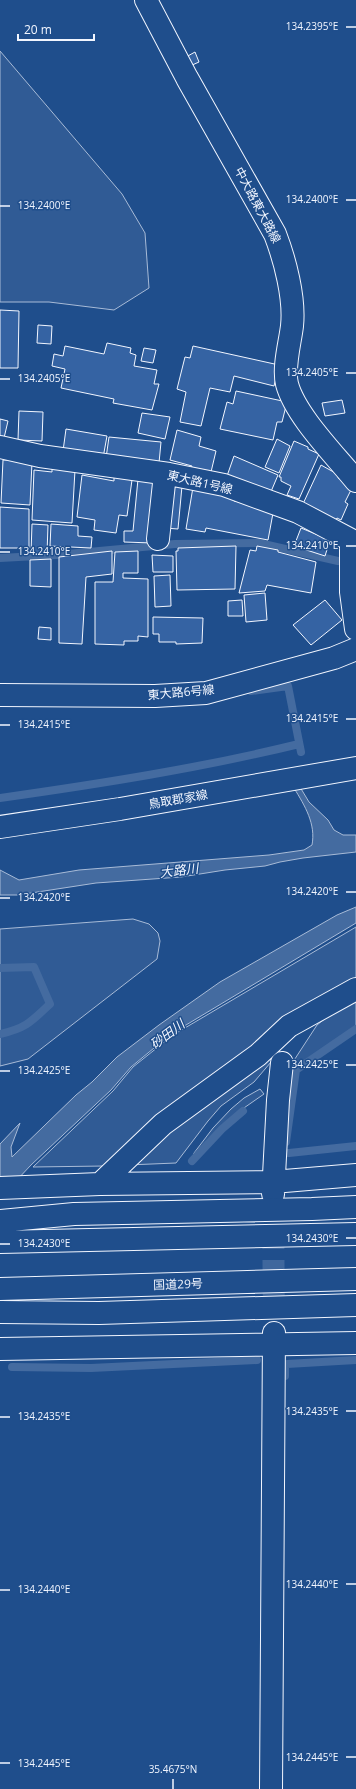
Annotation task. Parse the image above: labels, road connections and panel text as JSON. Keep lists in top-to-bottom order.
{
  "streets": {
    "main road": [
      "中大路東大路線",
      "東大路1号線",
      "東大路6号線",
      "鳥取郡家線",
      "国道29号"
    ]
  },
  "water": ["大路川", "砂田川"],
  "scale_bar": "20 m",
  "coordinates": [
    "134.2395°E",
    "134.2400°E",
    "134.2405°E",
    "134.2410°E",
    "134.2415°E",
    "134.2420°E",
    "134.2425°E",
    "134.2430°E",
    "134.2435°E",
    "134.2440°E",
    "134.2445°E",
    "35.4675°N"
  ]
}
